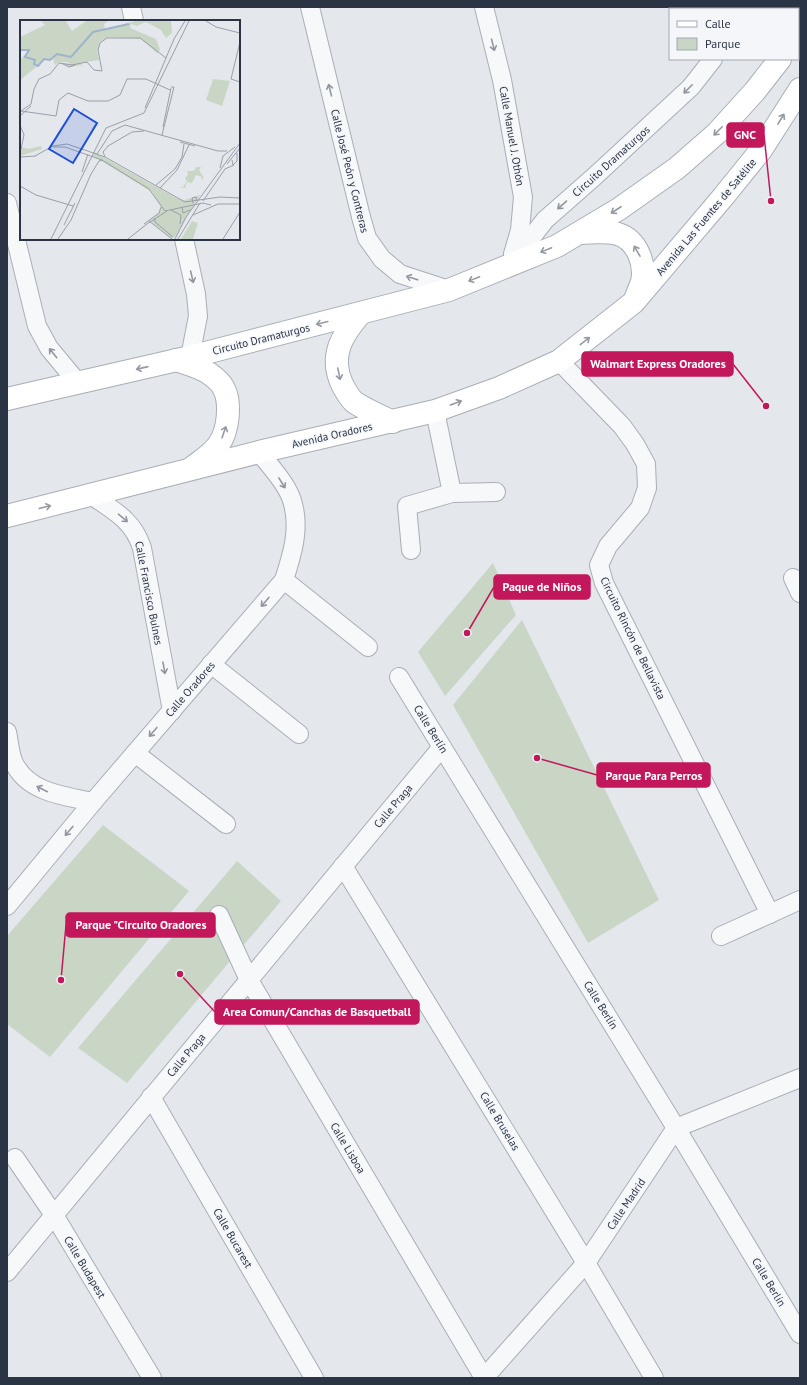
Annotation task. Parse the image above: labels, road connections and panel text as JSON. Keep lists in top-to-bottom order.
{
  "streets": {
    "main road": ["Circuito Dramaturgos", "Avenida Las Fuentes de Satélite", "Avenida Oradores"],
    "street": [
      "Calle Manuel J. Othón",
      "Calle José Peón y Contreras",
      "Calle Francisco Bulnes",
      "Circuito Rincón de Bellavista",
      "Calle Oradores",
      "Calle Berlín",
      "Calle Praga",
      "Calle Bruselas",
      "Calle Lisboa",
      "Calle Madrid",
      "Calle Bucarest",
      "Calle Budapest"
    ]
  },
  "crossings": [
    ["Calle Manuel J. Othón", "Circuito Dramaturgos"],
    ["Circuito Dramaturgos", "Calle José Peón y Contreras"],
    ["Avenida Las Fuentes de Satélite", "Avenida Oradores"],
    ["Avenida Oradores", "Calle Francisco Bulnes"],
    ["Avenida Oradores", "Circuito Rincón de Bellavista"],
    ["Avenida Oradores", "Calle Oradores"],
    ["Calle Francisco Bulnes", "Calle Oradores"],
    ["Calle Berlín", "Calle Praga"],
    ["Calle Berlín", "Calle Madrid"],
    ["Calle Praga", "Calle Bruselas"],
    ["Calle Praga", "Calle Lisboa"],
    ["Calle Praga", "Calle Bucarest"],
    ["Calle Praga", "Calle Budapest"],
    ["Calle Bruselas", "Calle Madrid"],
    ["Calle Lisboa", "Calle Madrid"]
  ],
  "one_way": [
    "Calle Manuel J. Othón",
    "Calle José Peón y Contreras",
    "Avenida Oradores",
    "Calle Francisco Bulnes",
    "Calle Oradores"
  ],
  "places": [
    "GNC",
    "Walmart Express Oradores",
    "Paque de Niños",
    "Parque Para Perros",
    "Area Comun/Canchas de Basquetball",
    "Parque \"Circuito Oradores"
  ],
  "legend": ["Calle", "Parque"]
}
